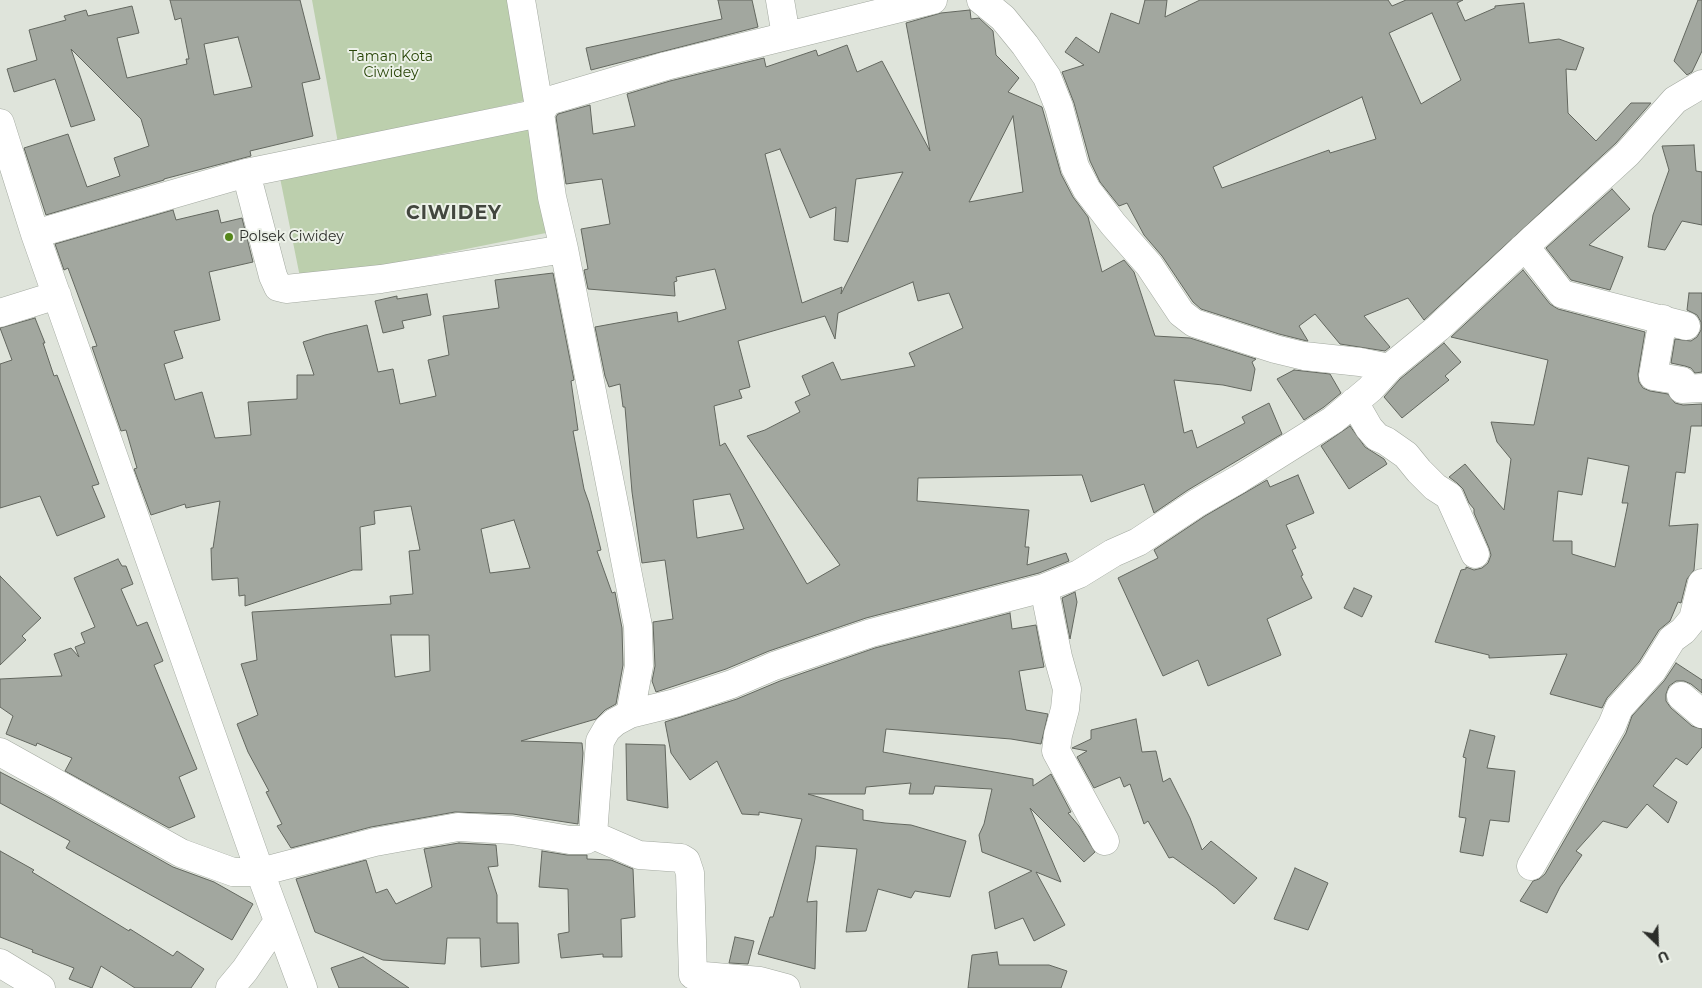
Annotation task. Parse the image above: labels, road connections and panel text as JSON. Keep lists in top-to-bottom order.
{
  "districts": ["CIWIDEY"],
  "parks": ["Taman Kota Ciwidey"],
  "places": ["Polsek Ciwidey"],
  "north": "bottom right"
}
